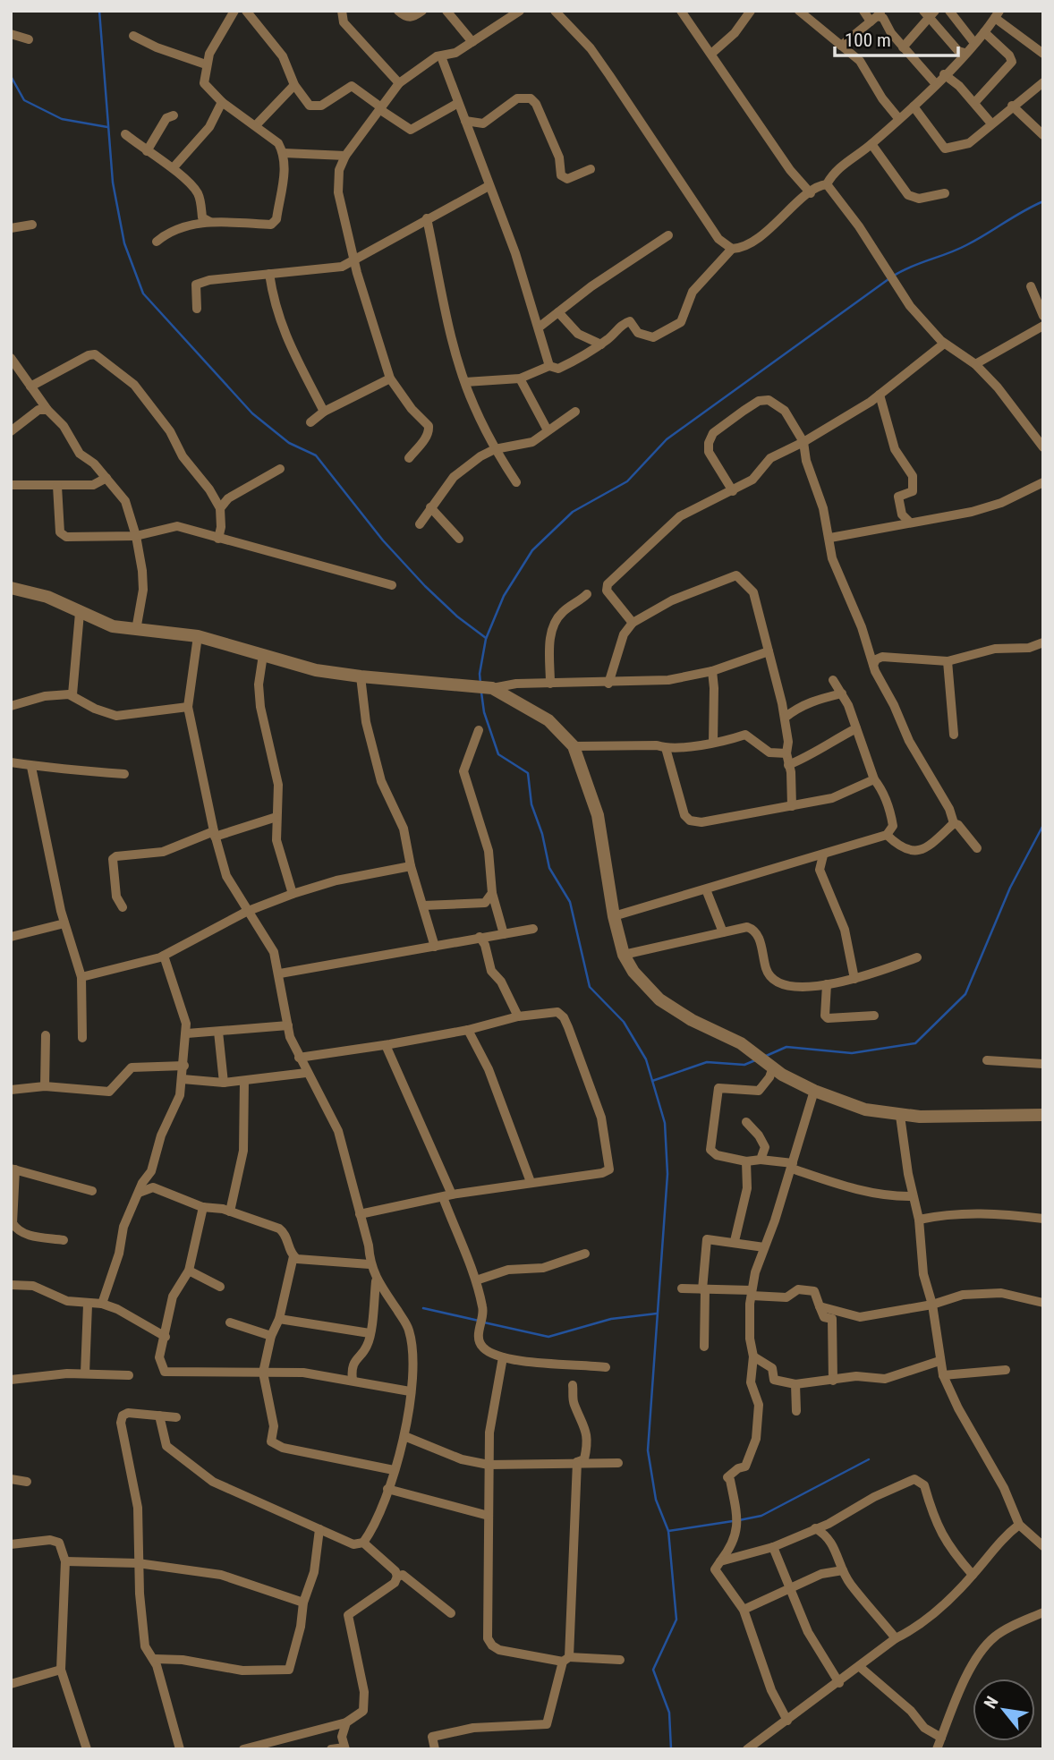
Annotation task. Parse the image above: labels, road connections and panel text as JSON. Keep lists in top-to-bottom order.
{
  "scale_bar": "100 m",
  "north": "top left"
}
